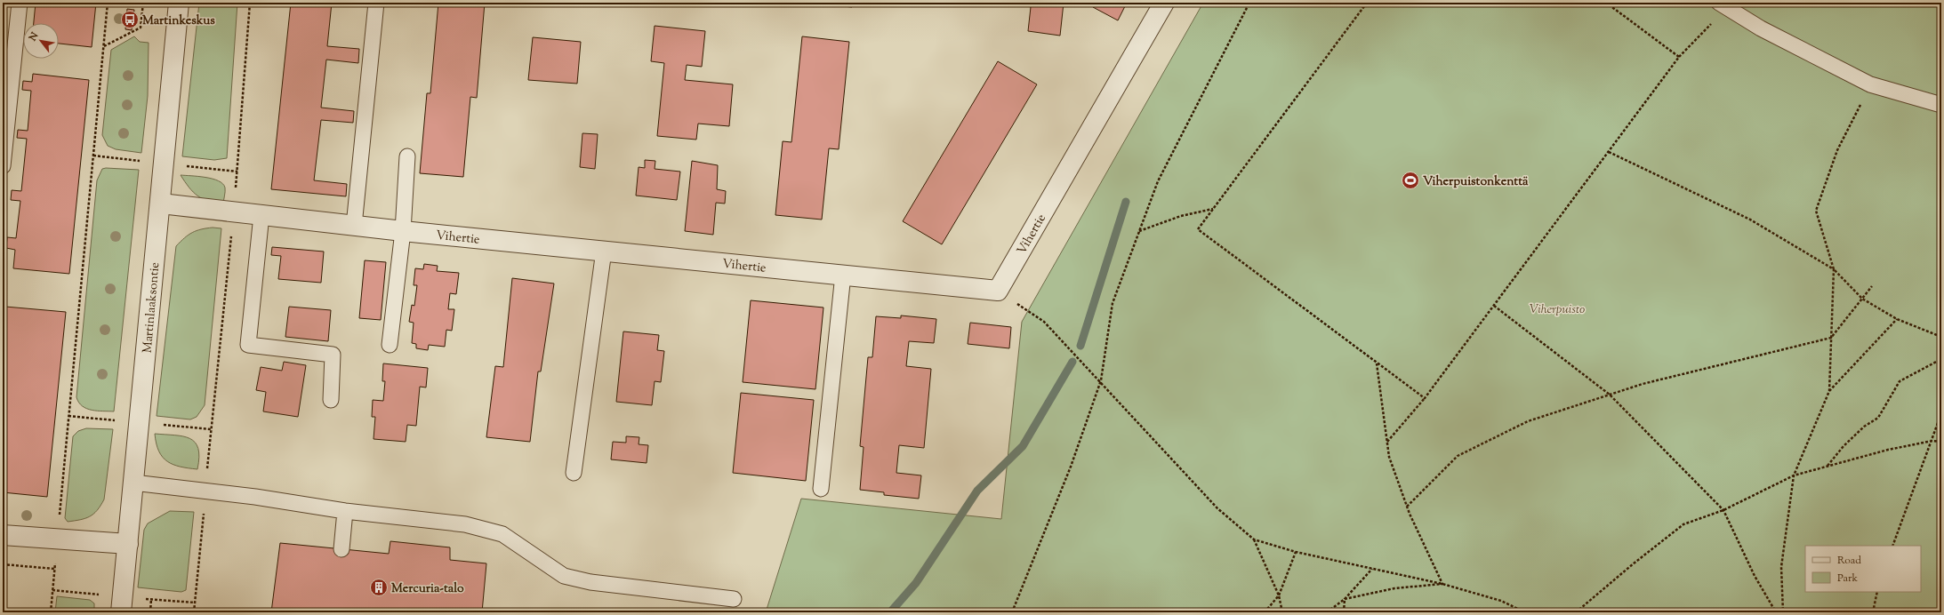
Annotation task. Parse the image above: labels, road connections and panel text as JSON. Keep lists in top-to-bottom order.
{
  "streets": {
    "street": ["Vihertie", "Martinlaaksontie"]
  },
  "crossings": [
    ["Vihertie", "Martinlaaksontie"]
  ],
  "parks": ["Viherpuisto"],
  "places": {
    "bus stop": ["Martinkeskus"],
    "sports": ["Viherpuistonkenttä"],
    "building": ["Mercuria-talo"]
  },
  "legend": ["Road", "Park"],
  "north": "top left"
}
